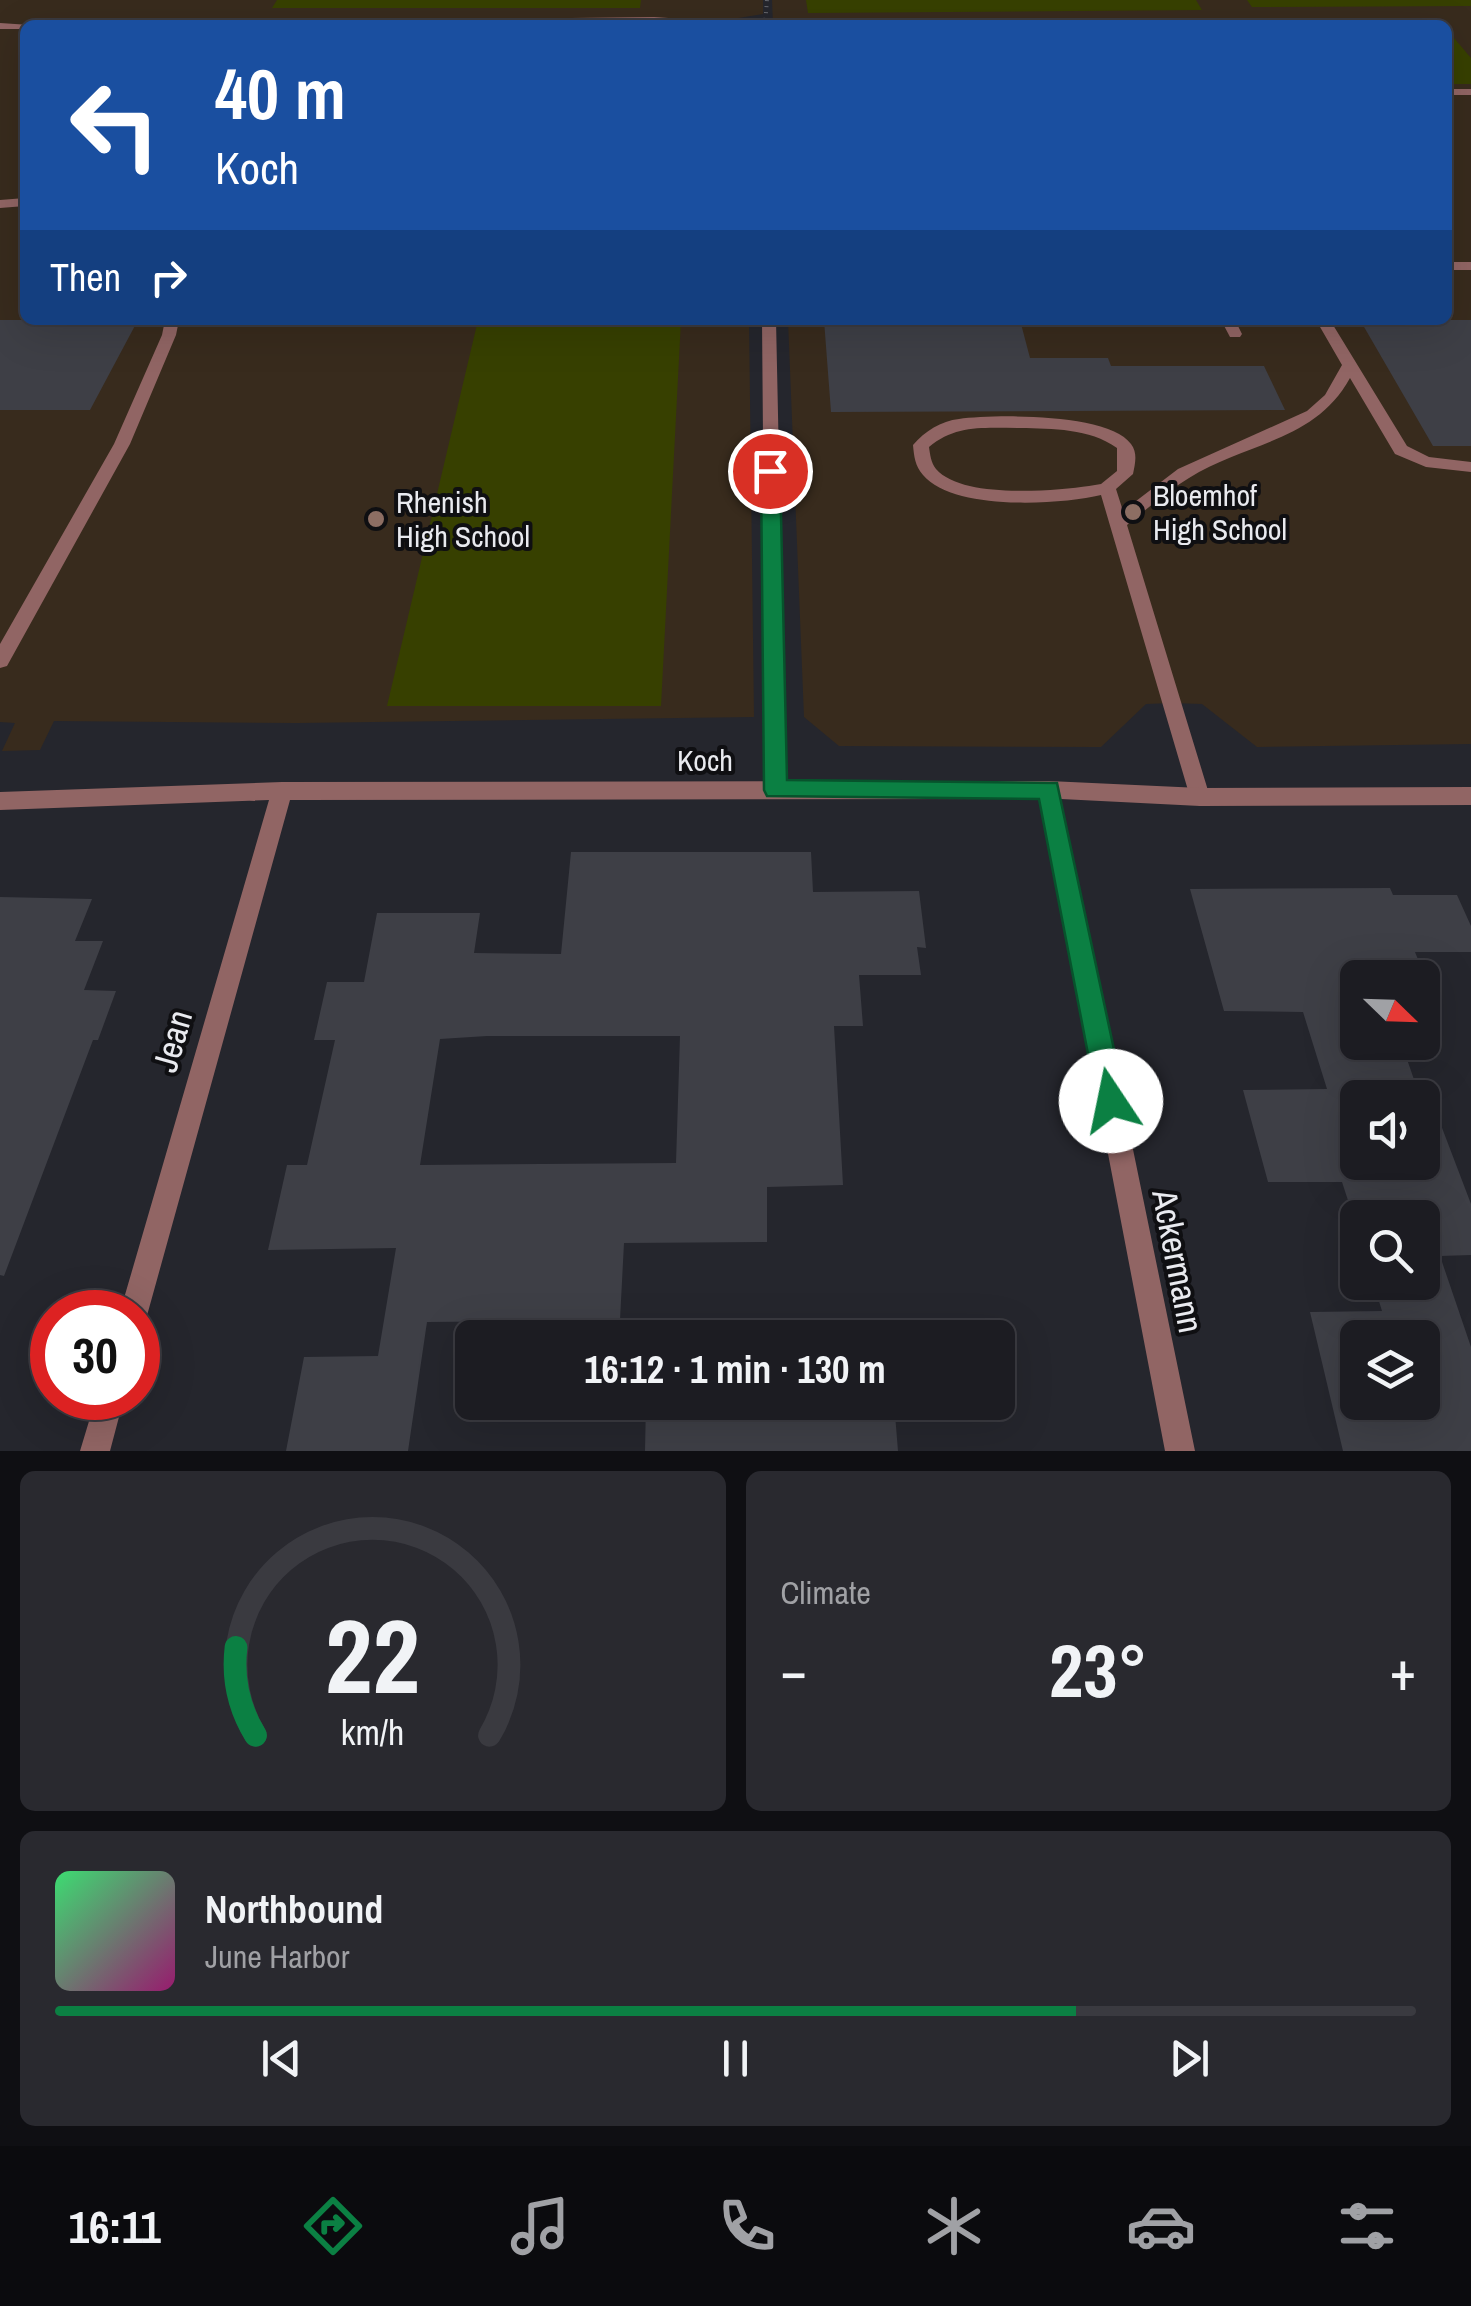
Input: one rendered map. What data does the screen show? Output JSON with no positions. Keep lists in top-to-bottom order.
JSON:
{
  "streets": {
    "street": ["Koch", "Jean", "Ackermann"]
  },
  "crossings": [
    ["Koch", "Jean"],
    ["Koch", "Ackermann"]
  ],
  "places": ["Bloemhof High School", "Rhenish High School"],
  "north": "bottom right",
  "page": {
    "turn": ["40 m", "Koch"],
    "then": "Then",
    "limit": "30",
    "trip": "16:12 · 1 min · 130 m",
    "tile": "Climate",
    "heat": ["−", "23°", "+"],
    "song": ["Northbound", "June Harbor"],
    "tabs": "16:11",
    "gauge": ["22", "km/h"]
  }
}
